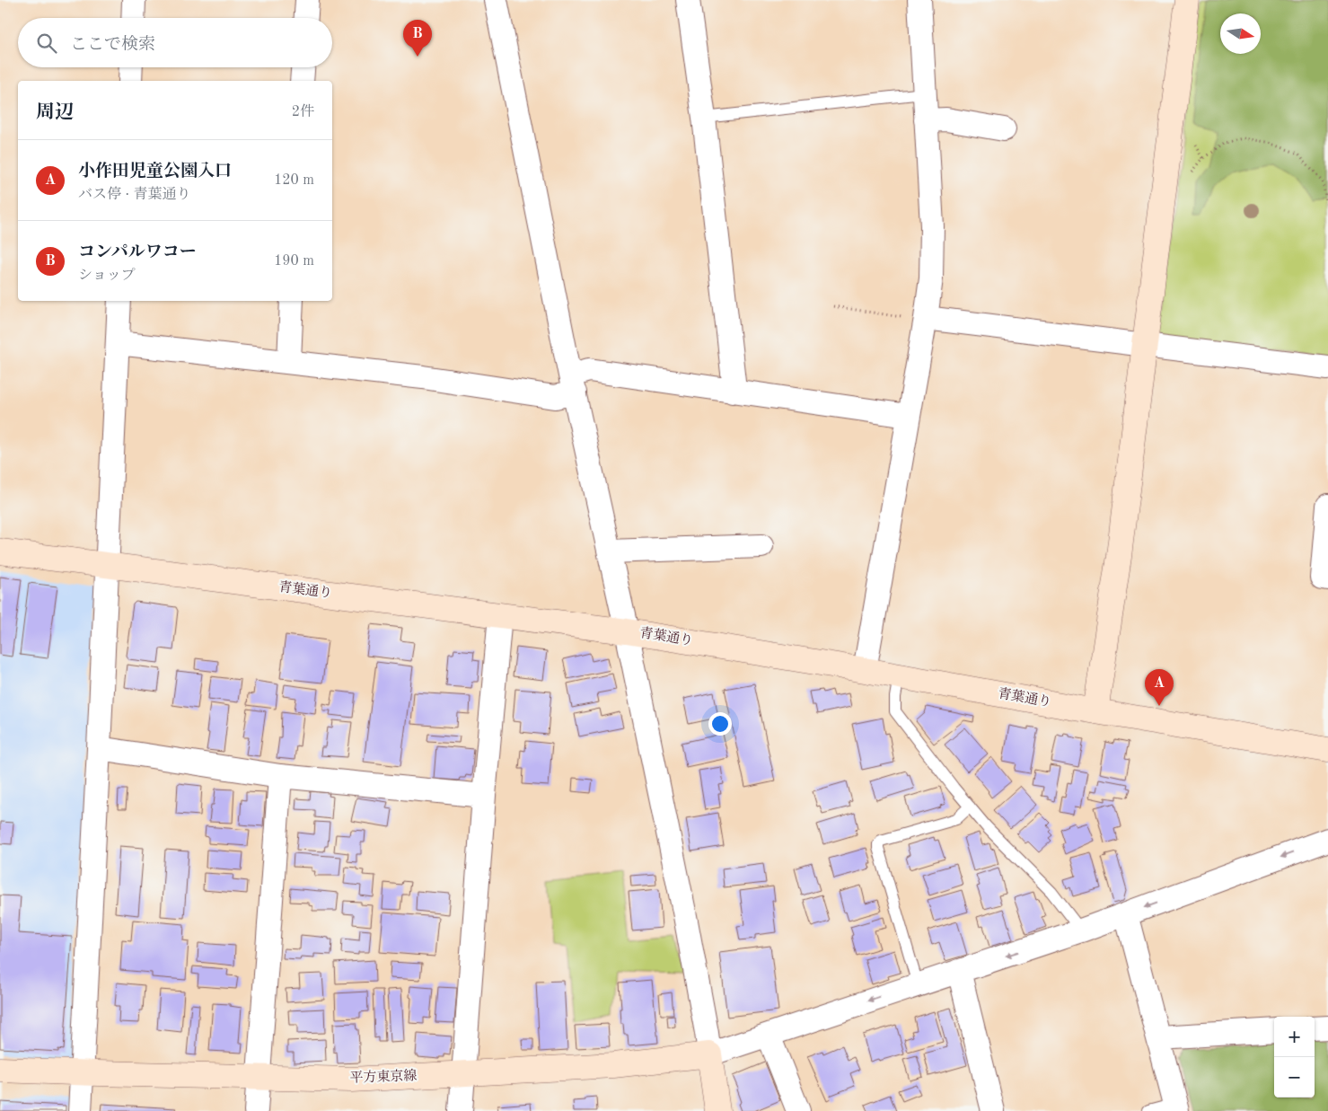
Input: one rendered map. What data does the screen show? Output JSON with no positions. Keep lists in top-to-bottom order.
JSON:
{
  "streets": {
    "street": ["青葉通り", "平方東京線"]
  },
  "north": "right",
  "page": {
    "search": "ここで検索",
    "pins": ["B", "A"],
    "heading": ["周辺", "2件"],
    "list": [
      {
        "mark": "A",
        "name": "小作田児童公園入口",
        "note": "バス停 · 青葉通り",
        "value": "120 m"
      },
      {
        "mark": "B",
        "name": "コンパルワコー",
        "note": "ショップ",
        "value": "190 m"
      }
    ],
    "map_buttons": ["+", "−"]
  }
}
